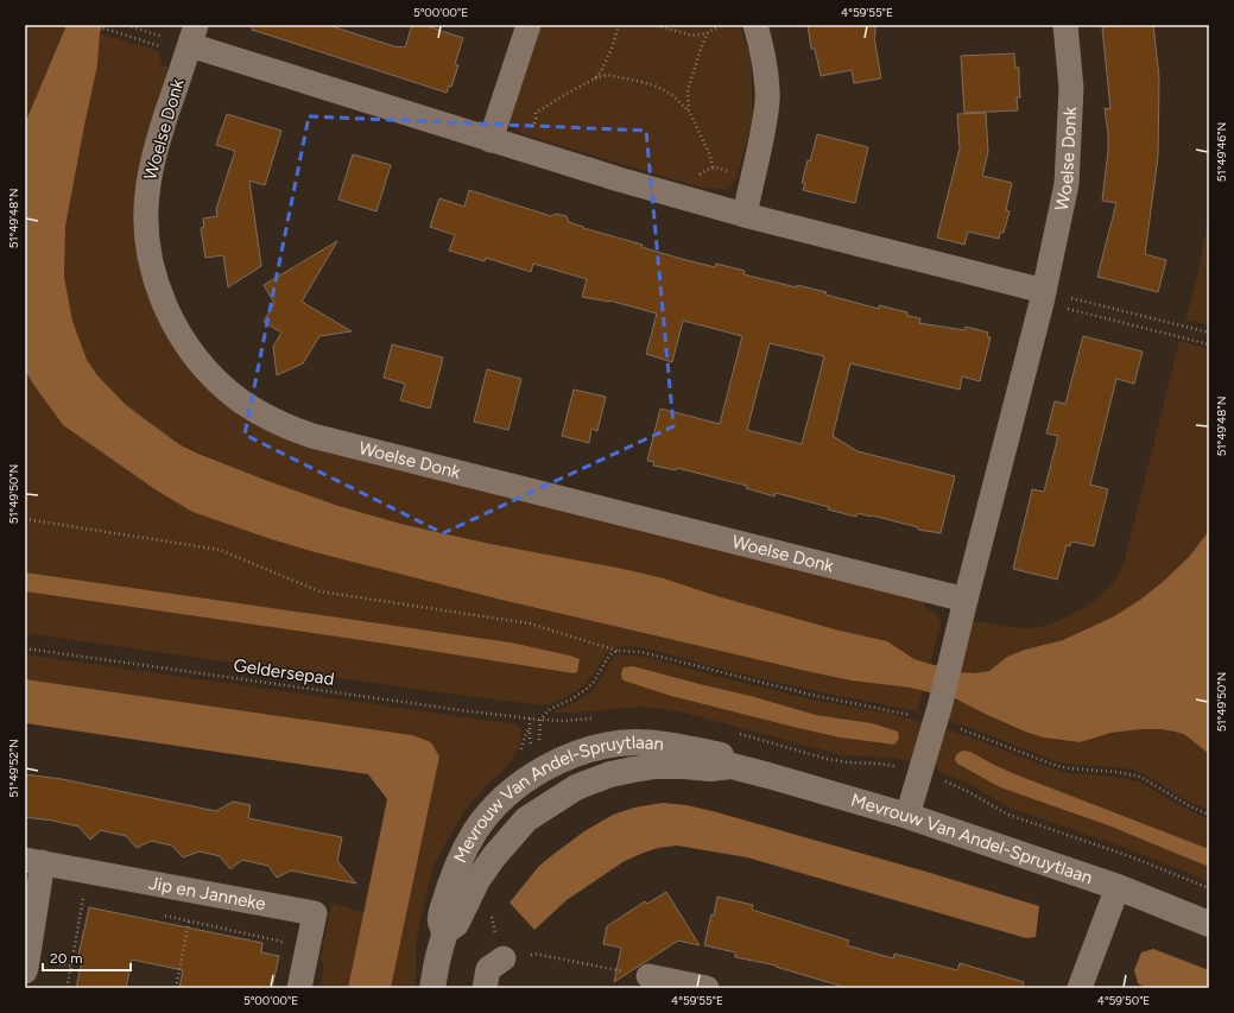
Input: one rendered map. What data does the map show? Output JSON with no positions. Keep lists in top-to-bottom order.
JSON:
{
  "streets": {
    "street": ["Woelse Donk", "Mevrouw Van Andel-Spruytlaan", "Jip en Janneke"],
    "path": ["Geldersepad"]
  },
  "crossings": [
    ["Woelse Donk", "Mevrouw Van Andel-Spruytlaan"]
  ],
  "scale_bar": "20 m",
  "coordinates": [
    "5°00'00\"E",
    "4°59'55\"E",
    "51°49'46\"N",
    "51°49'48\"N",
    "51°49'50\"N",
    "51°49'52\"N",
    "4°59'50\"E"
  ]
}
